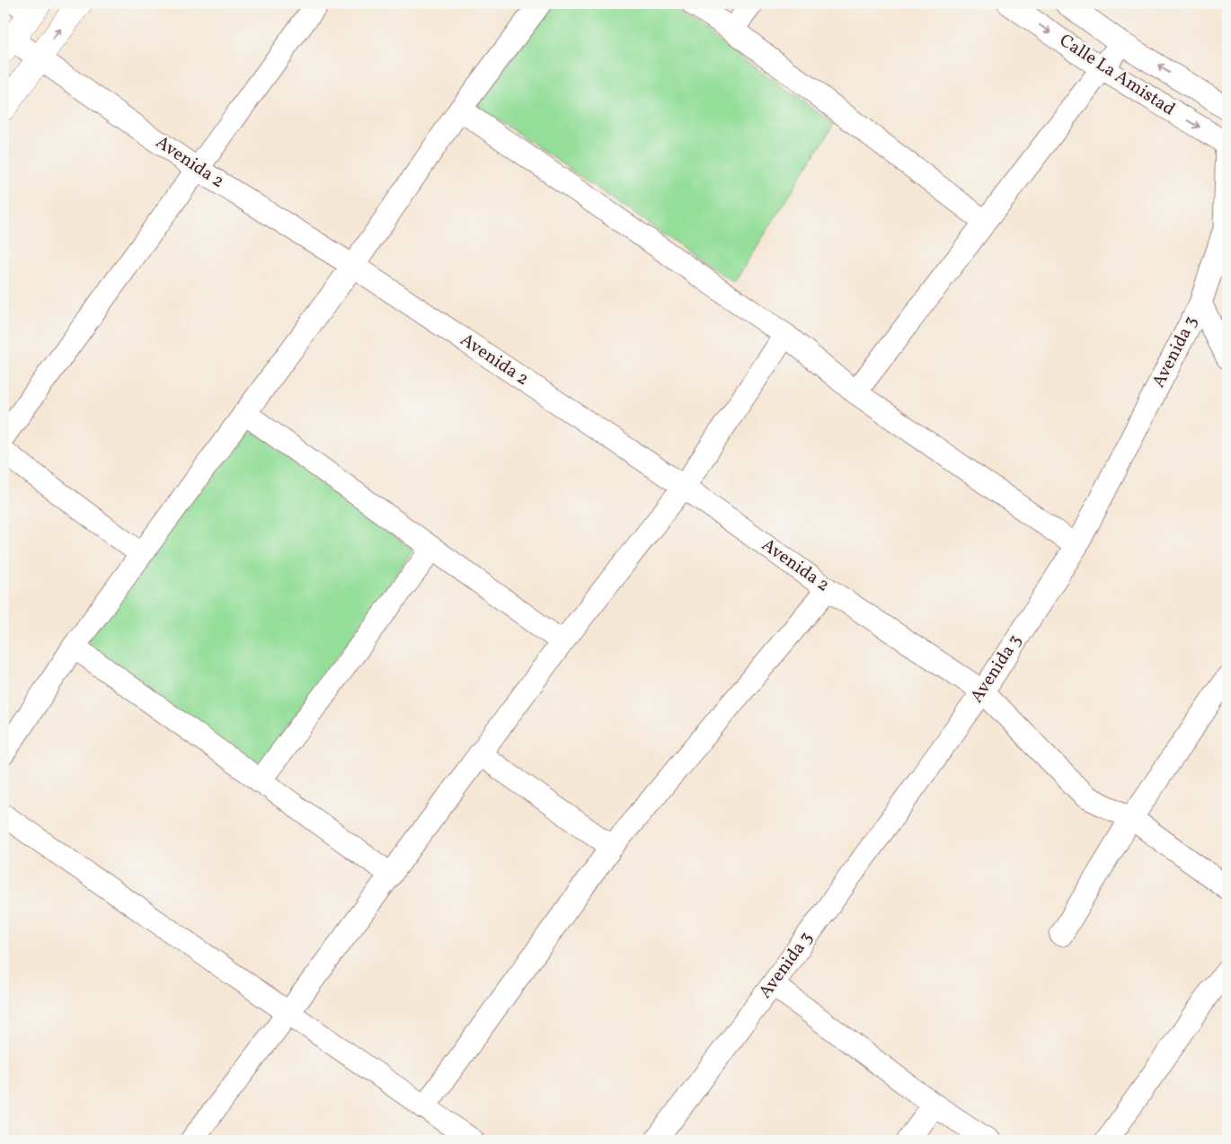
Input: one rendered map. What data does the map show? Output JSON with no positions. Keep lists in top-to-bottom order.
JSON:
{
  "streets": {
    "street": ["Calle La Amistad", "Avenida 2", "Avenida 3"]
  },
  "crossings": [
    ["Calle La Amistad", "Avenida 3"],
    ["Avenida 2", "Avenida 3"]
  ]
}
